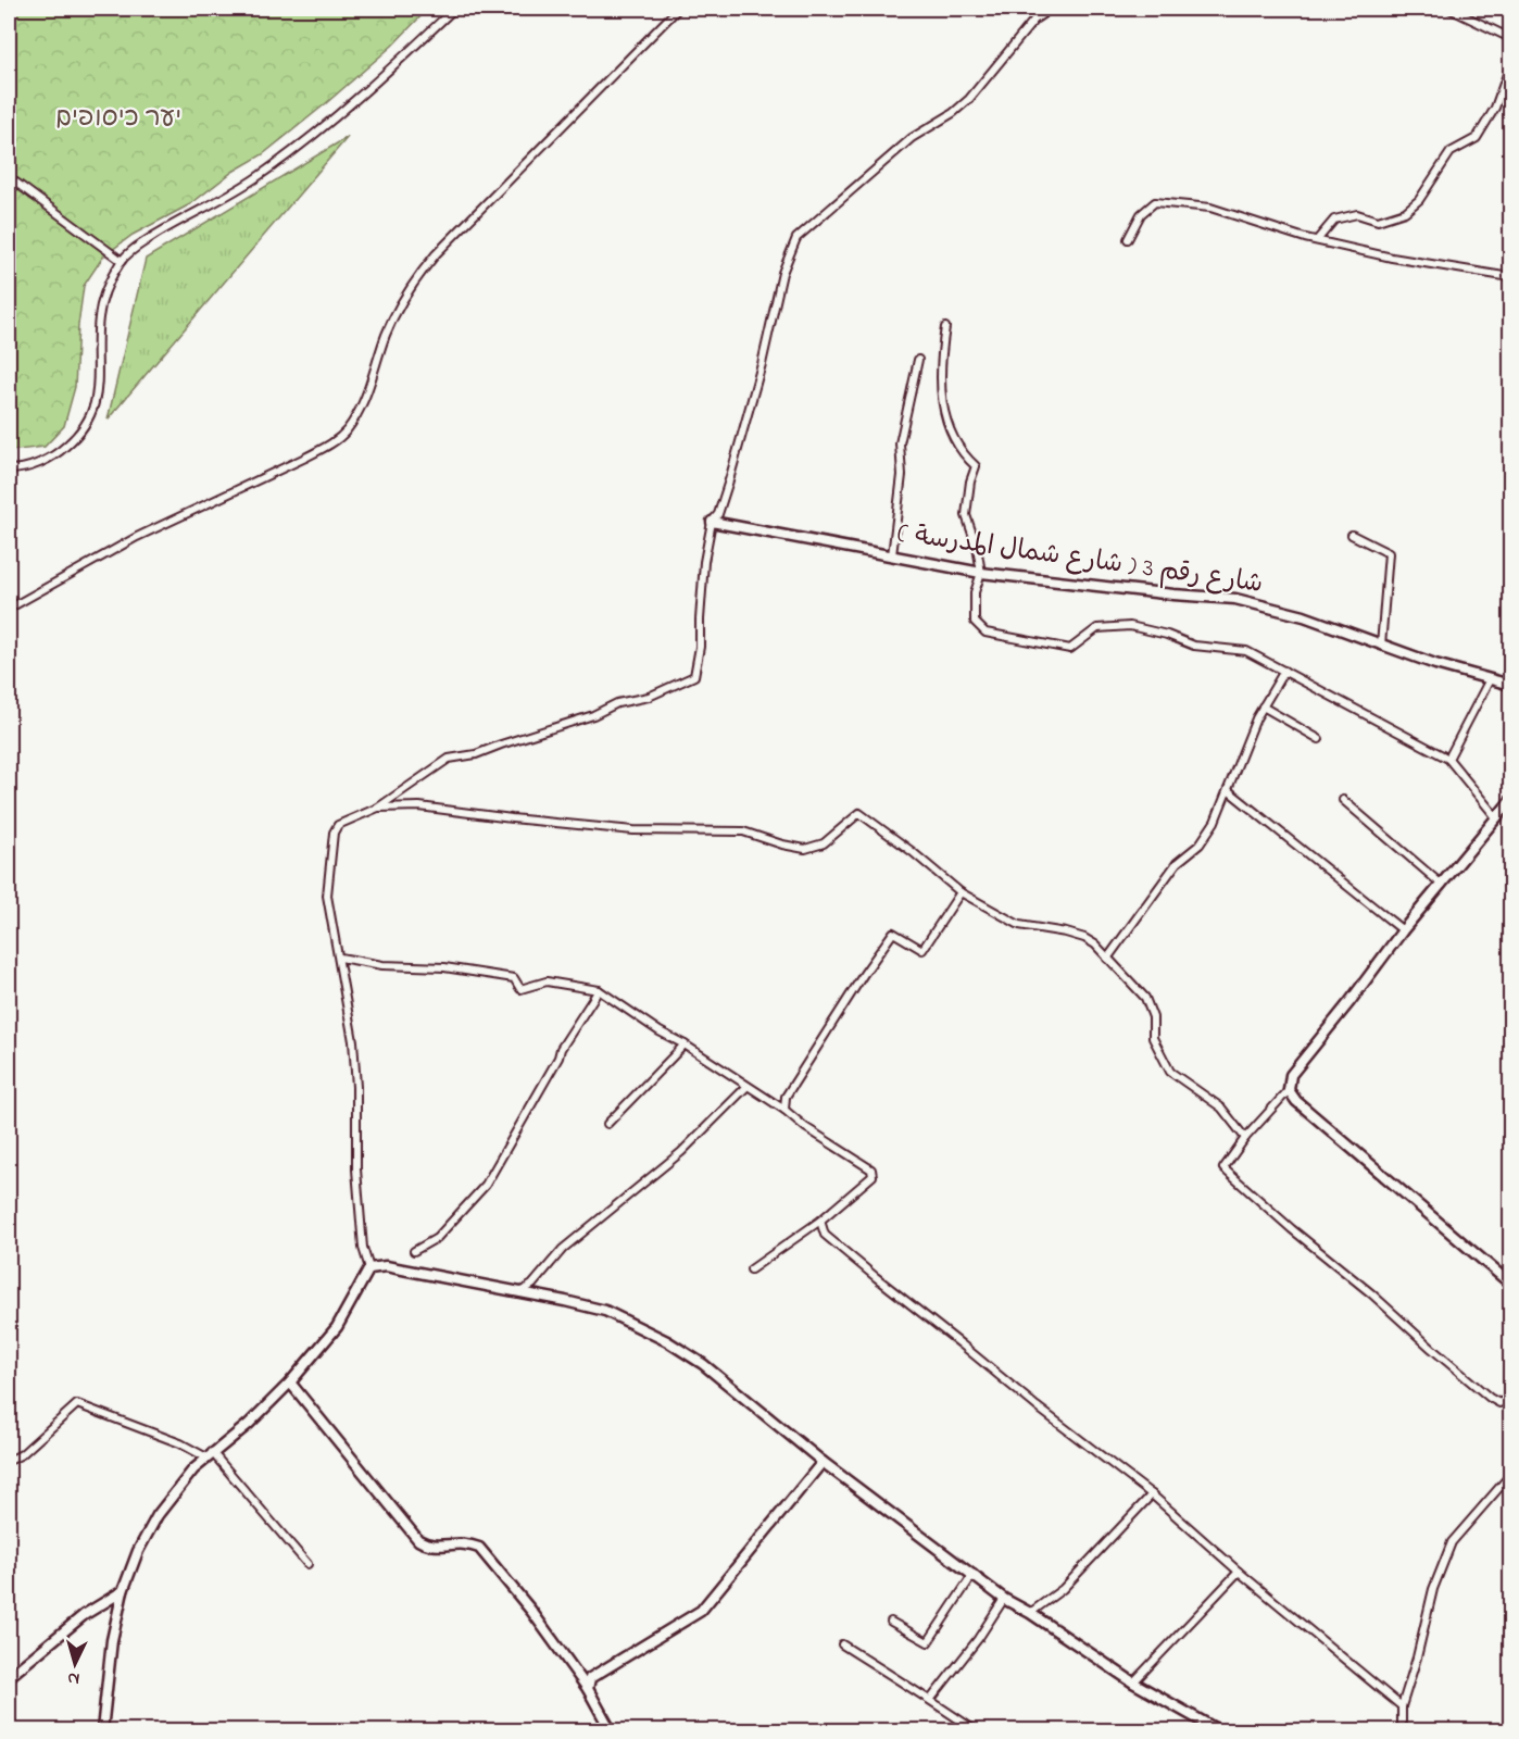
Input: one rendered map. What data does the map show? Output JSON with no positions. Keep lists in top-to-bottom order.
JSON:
{
  "streets": {
    "street": ["شارع رقم 3 ( شارع شمال المدرسة )"]
  },
  "parks": ["יער כיסופים"],
  "north": "bottom"
}
